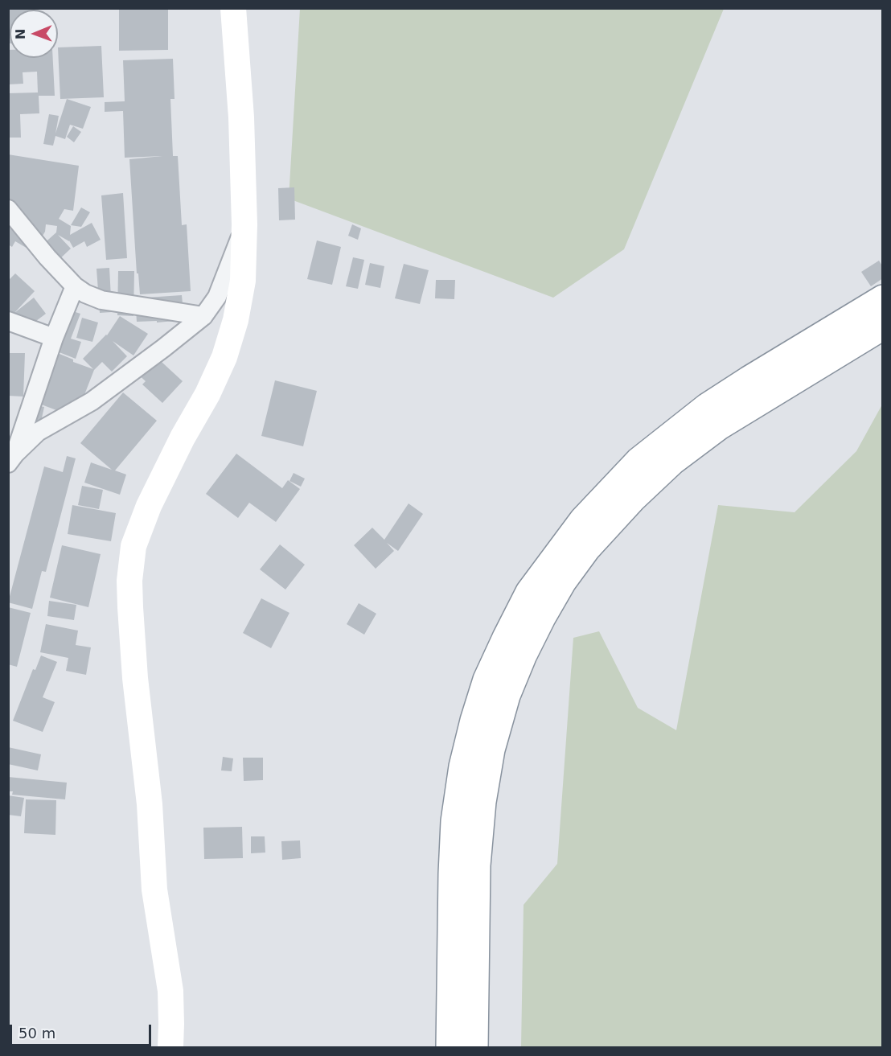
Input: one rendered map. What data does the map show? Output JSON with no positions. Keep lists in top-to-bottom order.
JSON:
{
  "scale_bar": "50 m",
  "north": "left"
}
